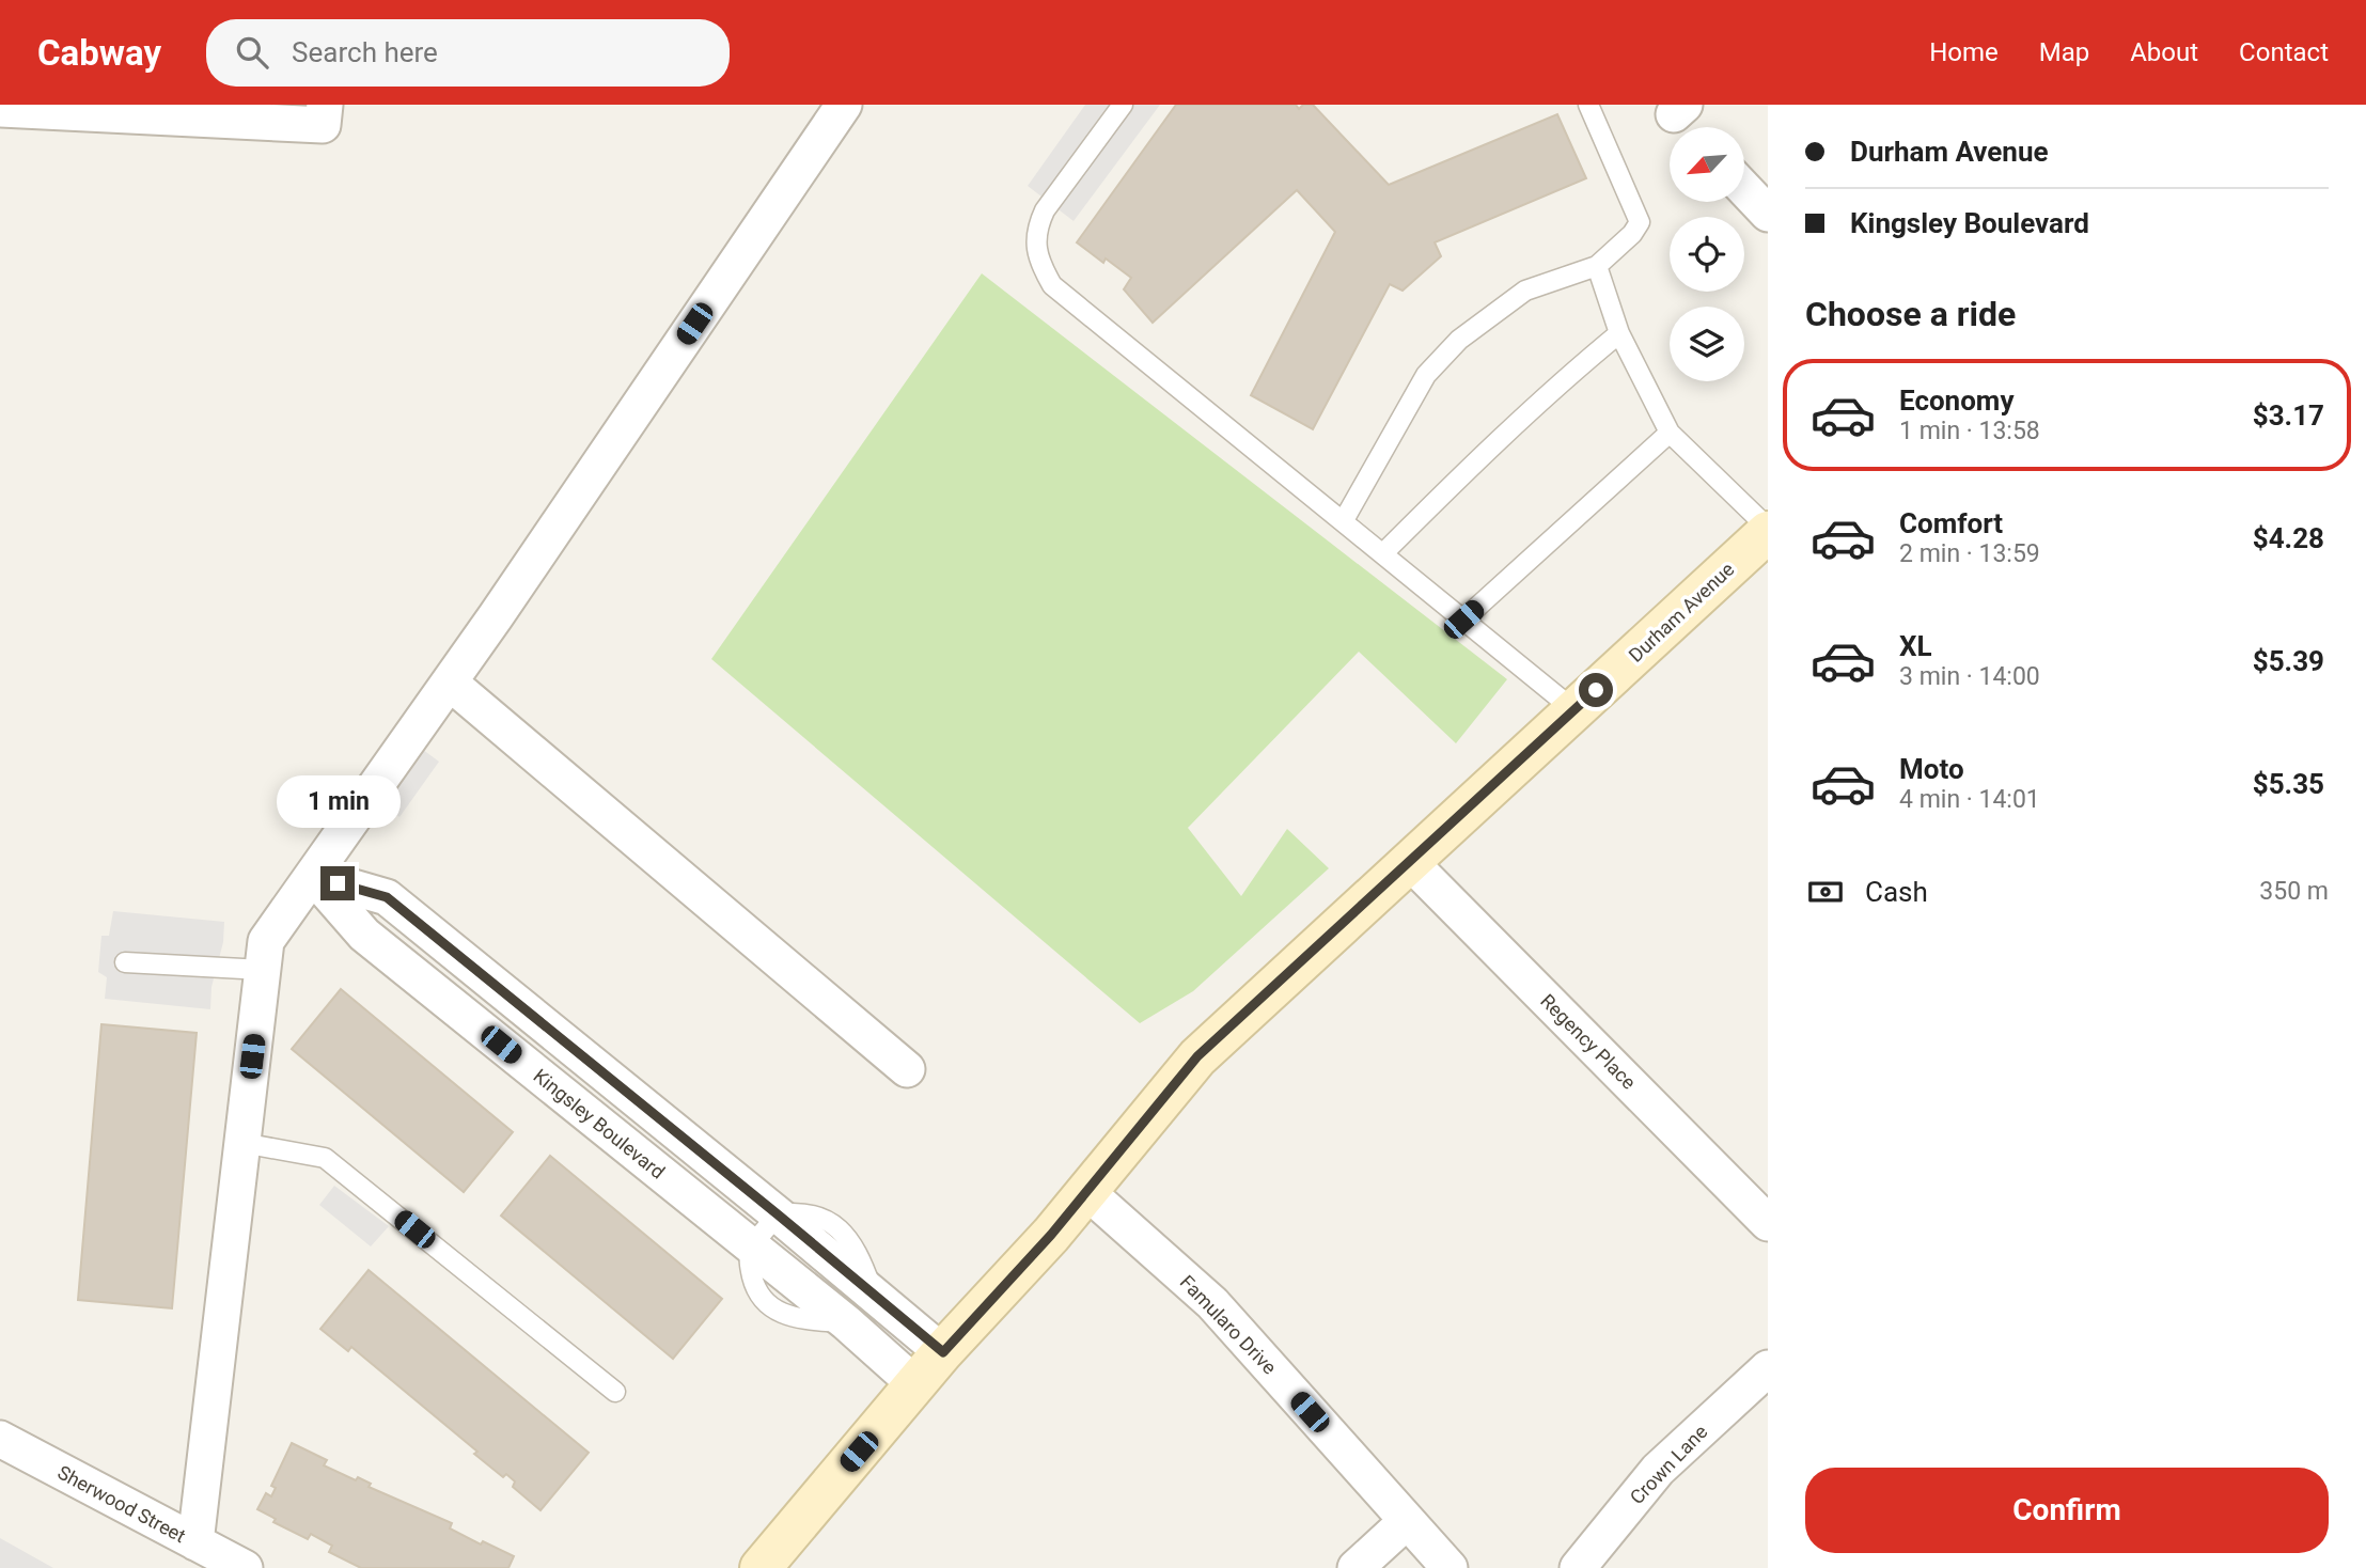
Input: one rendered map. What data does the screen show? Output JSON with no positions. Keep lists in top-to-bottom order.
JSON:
{
  "streets": {
    "main road": ["Durham Avenue"],
    "street": [
      "Regency Place",
      "Kingsley Boulevard",
      "Famularo Drive",
      "Crown Lane",
      "Sherwood Street"
    ]
  },
  "crossings": [
    ["Durham Avenue", "Regency Place"],
    ["Durham Avenue", "Kingsley Boulevard"],
    ["Durham Avenue", "Famularo Drive"]
  ],
  "north": "bottom left",
  "page": {
    "header": "Cabway",
    "search": "Search here",
    "nav": [
      "Home",
      "Map",
      "About",
      "Contact"
    ],
    "banner": ["Durham Avenue", "Kingsley Boulevard"],
    "heading": "Choose a ride",
    "list": [
      {
        "name": "Economy",
        "note": "1 min · 13:58",
        "value": "$3.17"
      },
      {
        "name": "Comfort",
        "note": "2 min · 13:59",
        "value": "$4.28"
      },
      {
        "name": "XL",
        "note": "3 min · 14:00",
        "value": "$5.39"
      },
      {
        "name": "Moto",
        "note": "4 min · 14:01",
        "value": "$5.35"
      }
    ],
    "bubble": "1 min",
    "pay": ["Cash", "350 m"],
    "buttons": "Confirm"
  }
}
